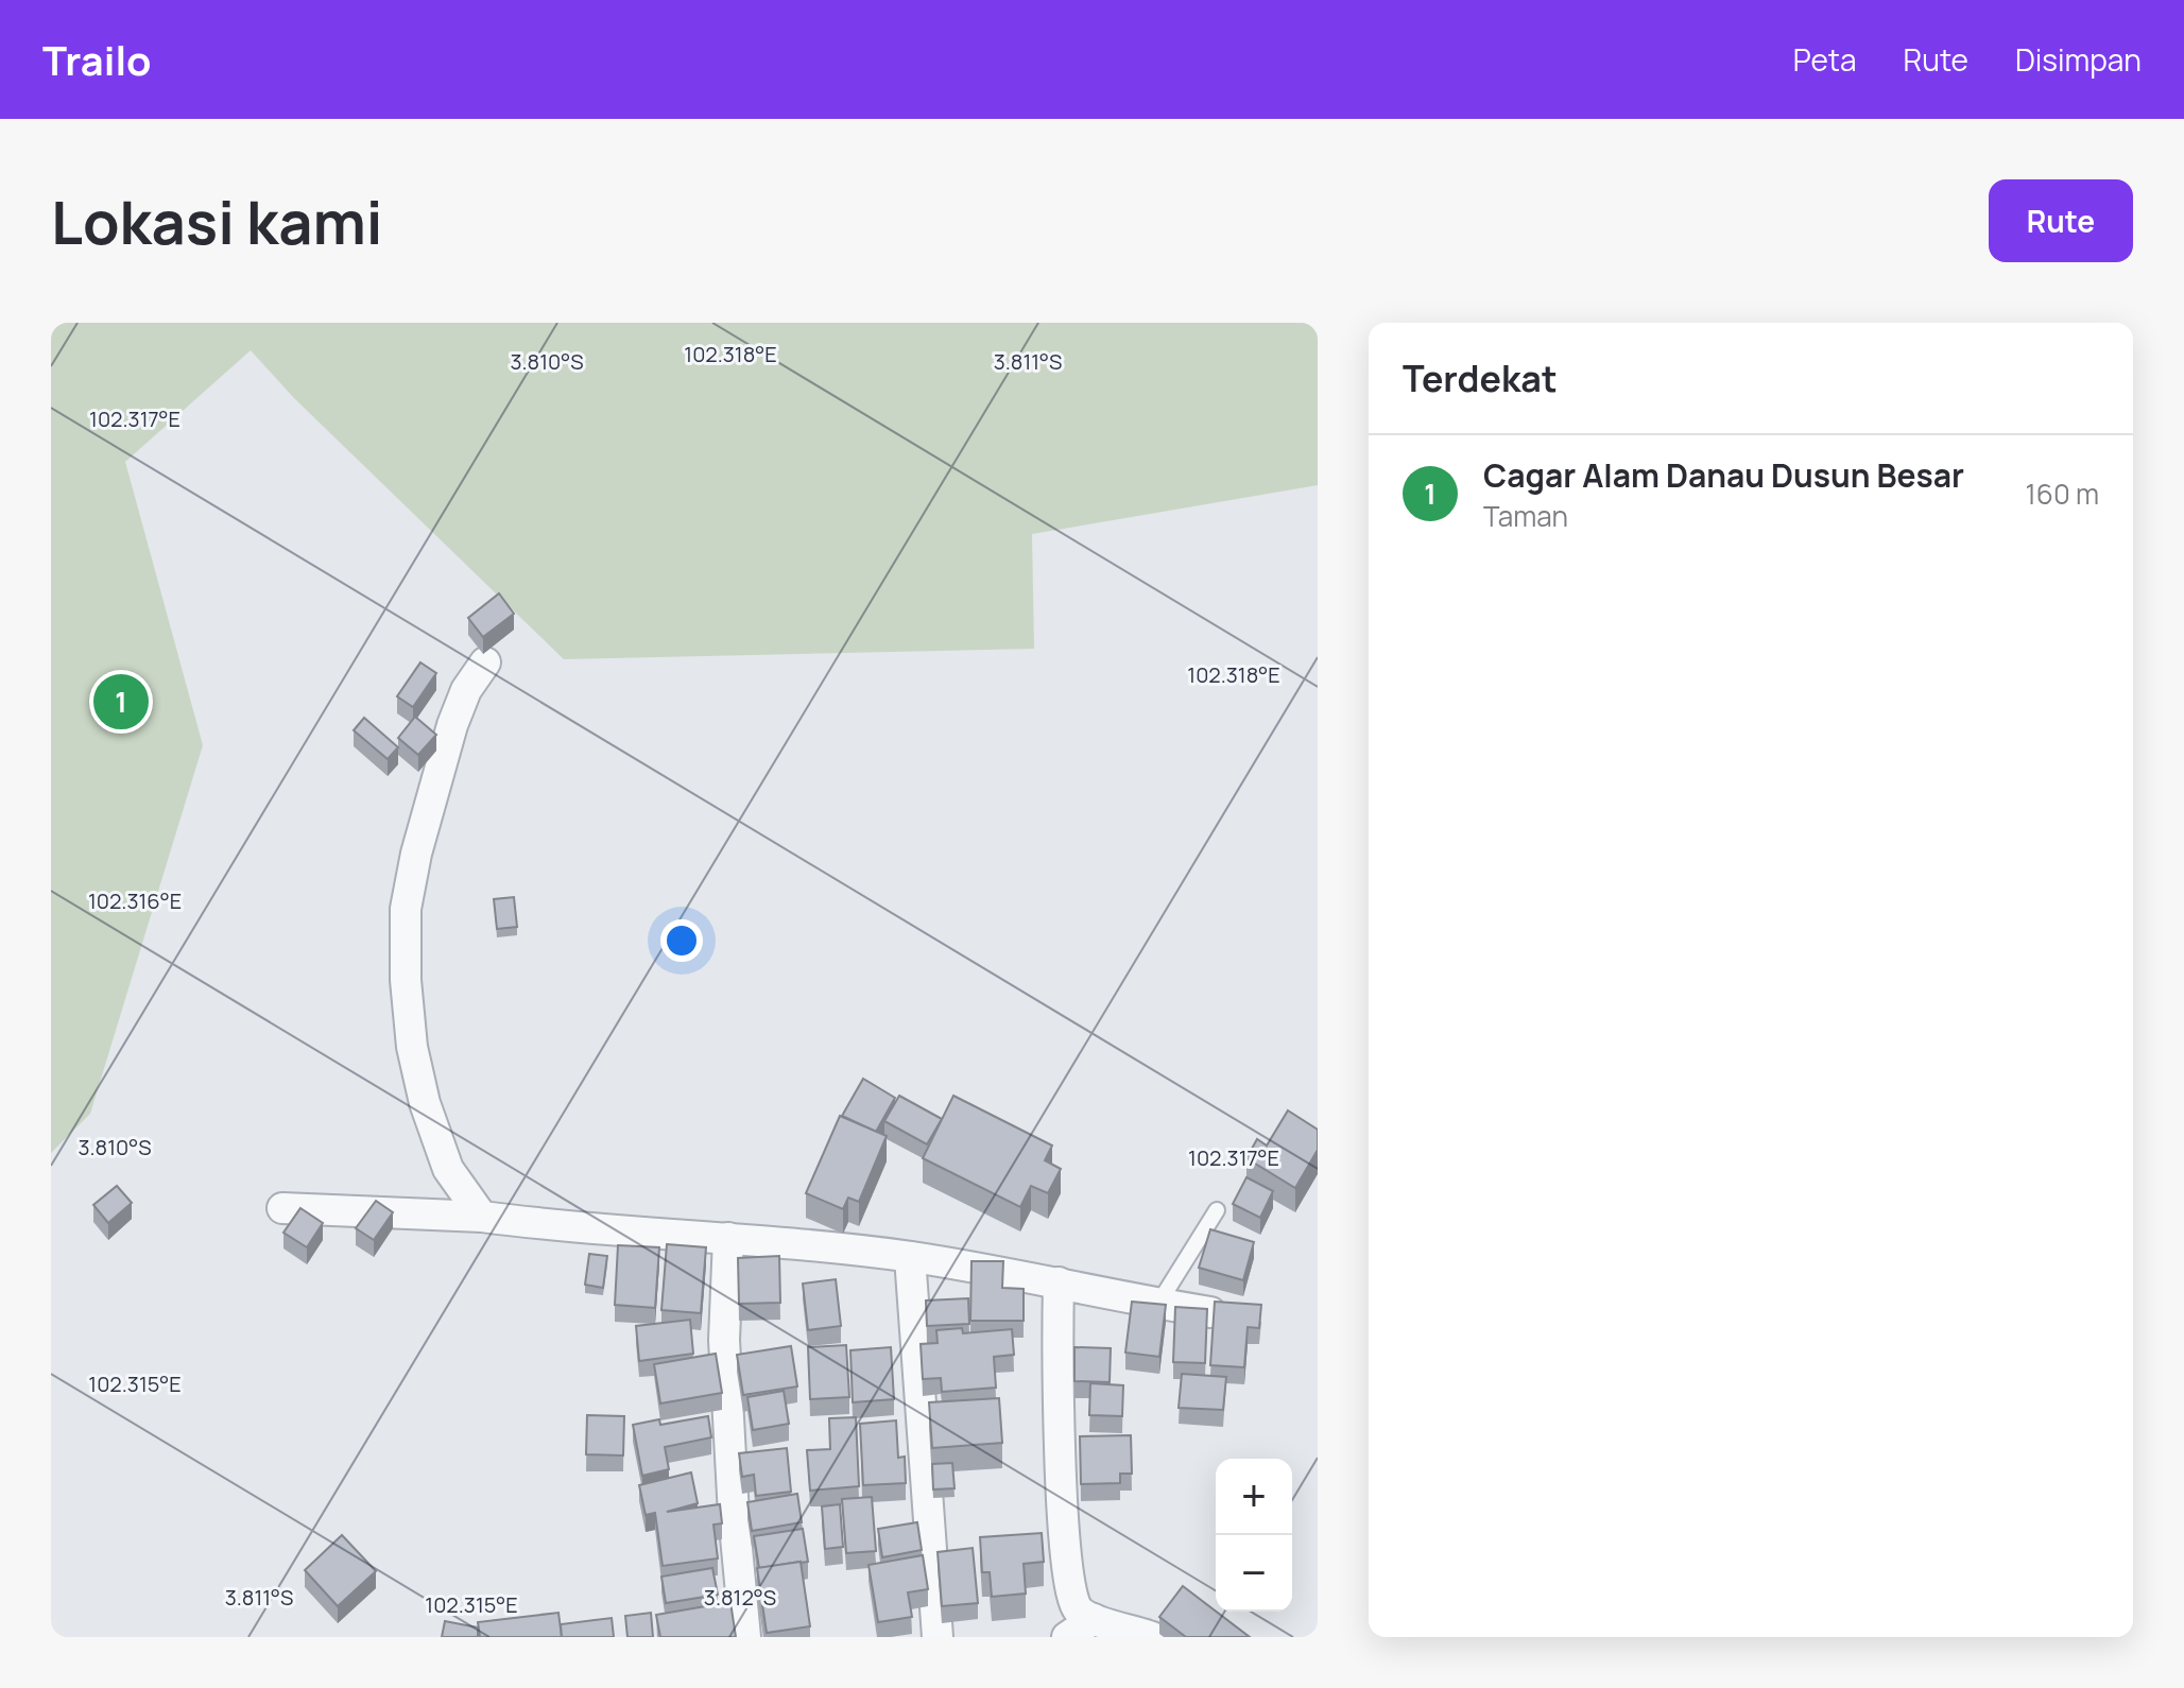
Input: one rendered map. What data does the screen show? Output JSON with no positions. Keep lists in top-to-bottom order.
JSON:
{
  "page": {
    "header": "Trailo",
    "nav": ["Peta", "Rute", "Disimpan"],
    "buttons": "Rute",
    "title": "Lokasi kami",
    "heading": "Terdekat",
    "list": [
      {
        "mark": "1",
        "name": "Cagar Alam Danau Dusun Besar",
        "note": "Taman",
        "value": "160 m"
      }
    ],
    "pins": "1",
    "map_buttons": ["+", "−"]
  },
  "coordinates": [
    "102.318°E",
    "3.810°S",
    "3.811°S",
    "102.317°E",
    "102.316°E",
    "102.315°E",
    "3.812°S"
  ]
}
